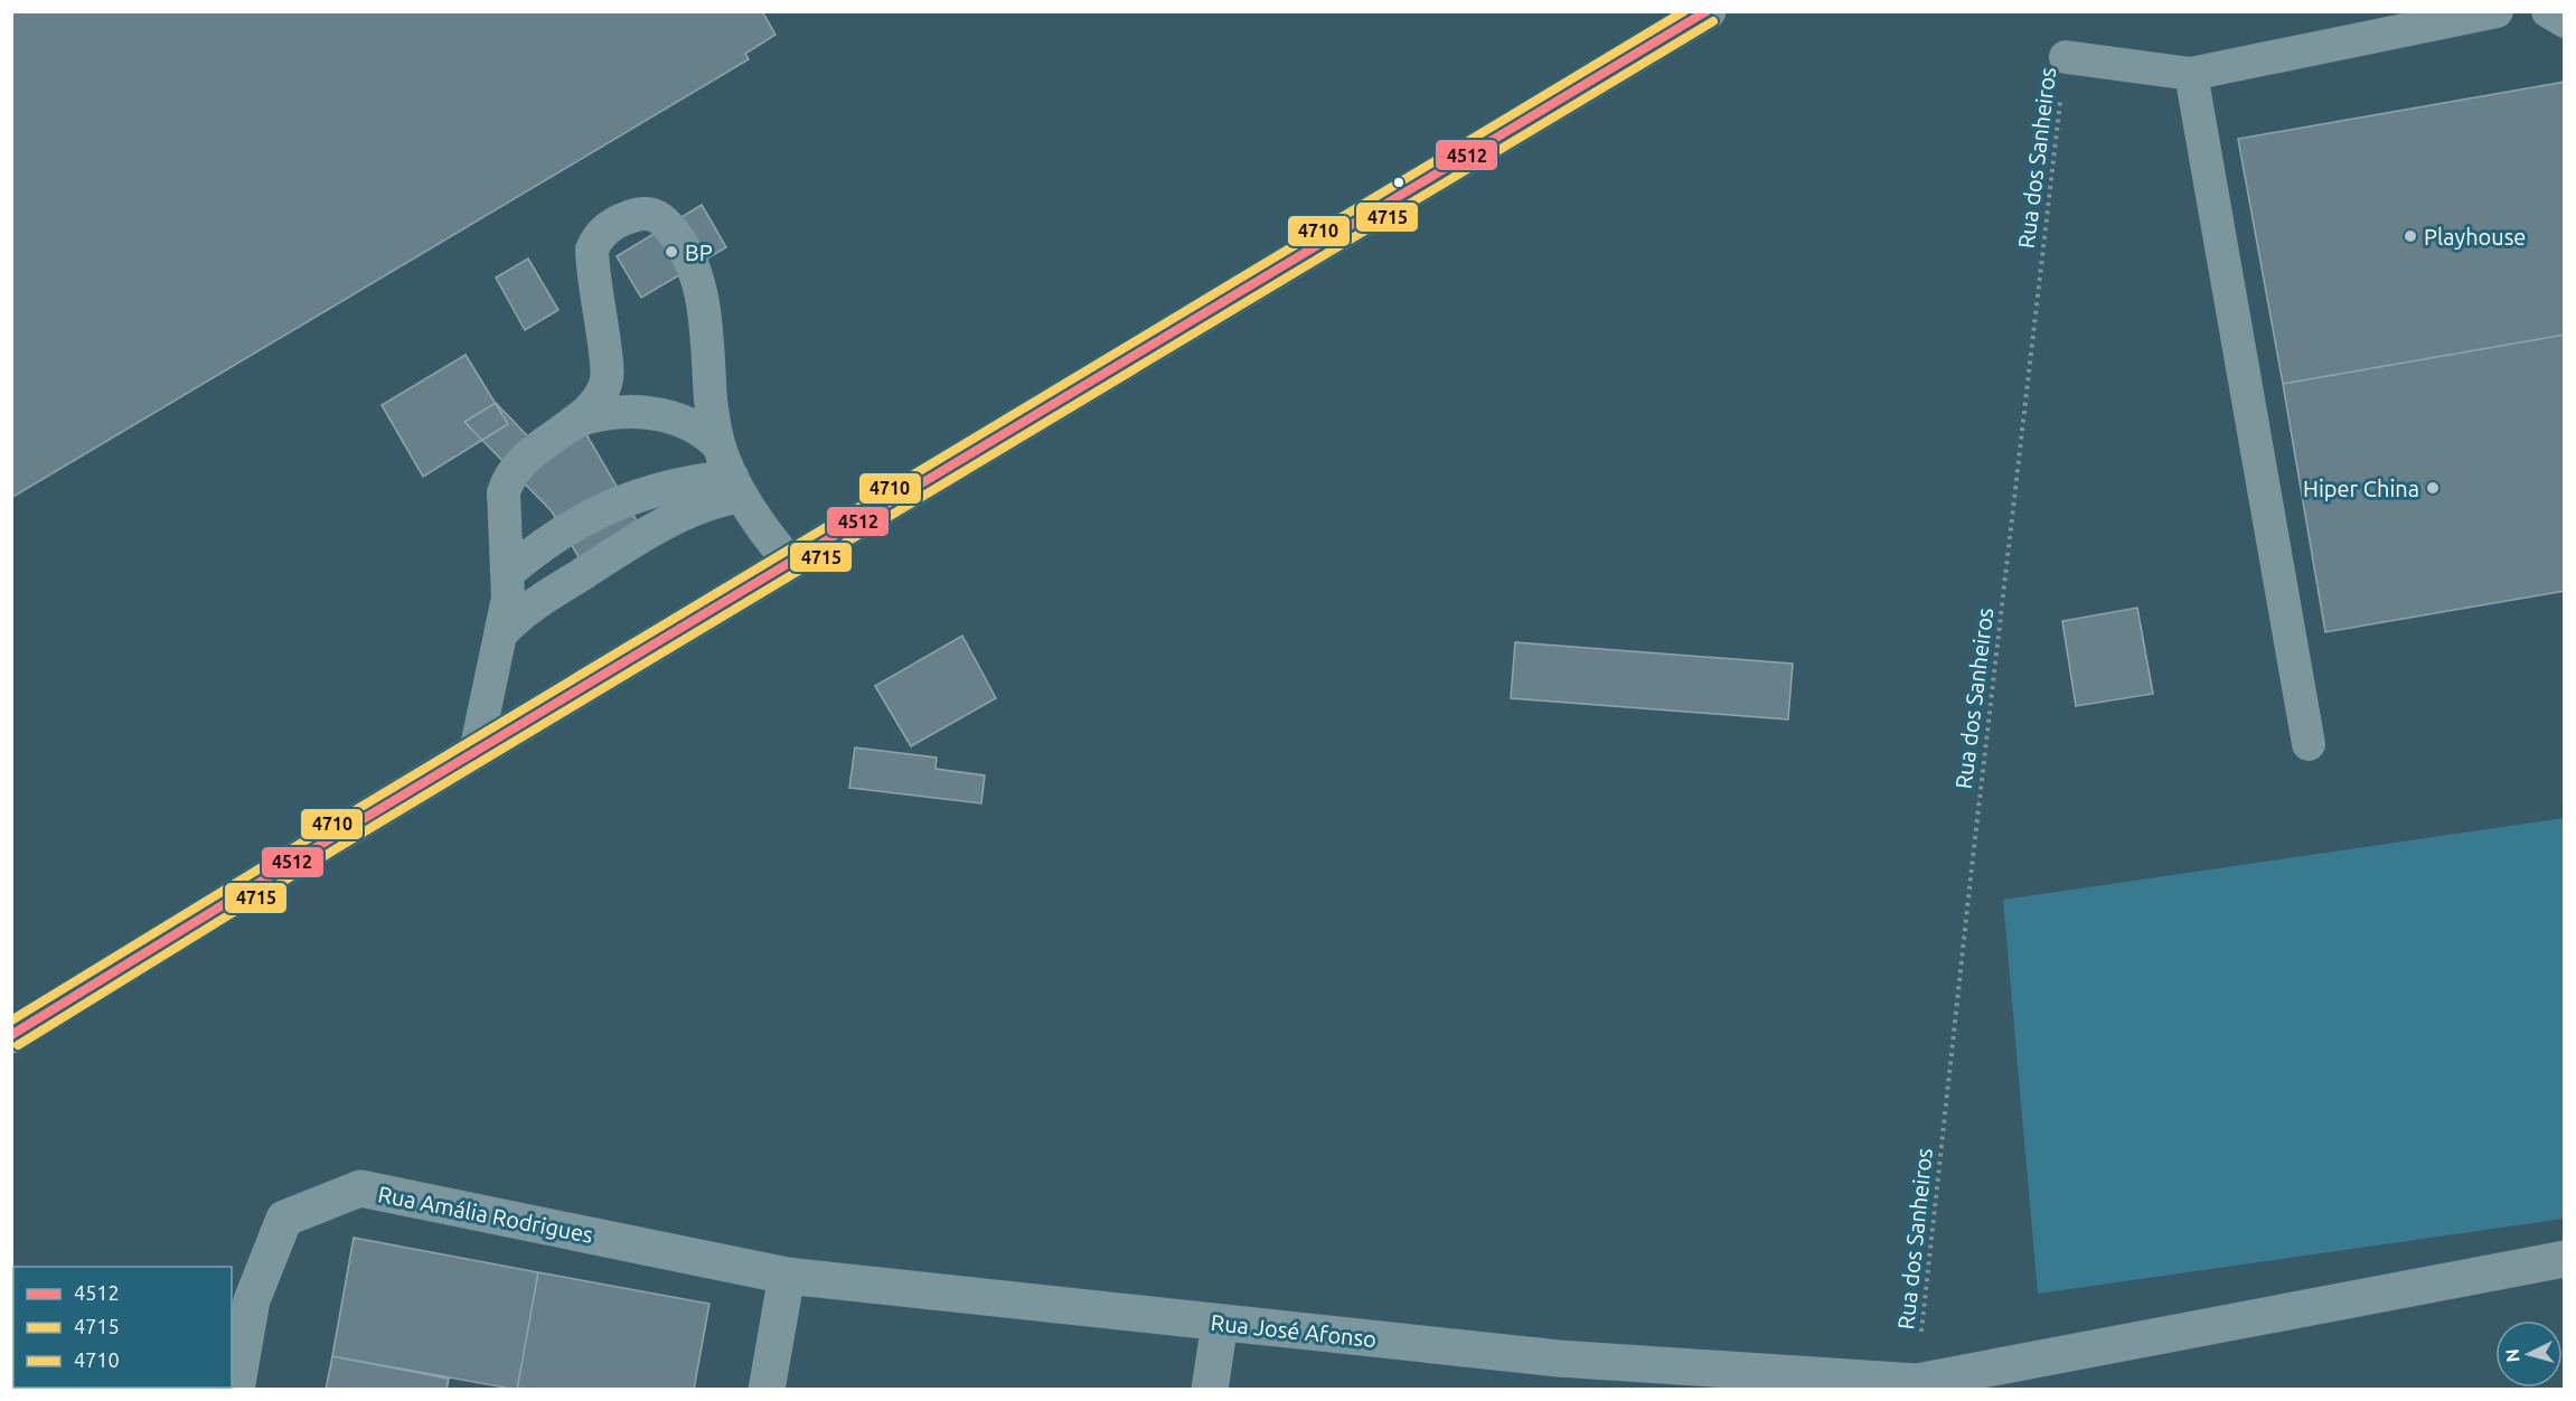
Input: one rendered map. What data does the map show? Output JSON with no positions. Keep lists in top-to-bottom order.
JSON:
{
  "streets": {
    "street": ["Rua Amália Rodrigues", "Rua José Afonso"],
    "path": ["Rua dos Sanheiros"]
  },
  "crossings": [
    ["Rua dos Sanheiros", "Rua José Afonso"],
    ["Rua Amália Rodrigues", "Rua José Afonso"]
  ],
  "places": ["Playhouse", "BP", "Hiper China"],
  "lines": ["transit line 4512", "transit line 4710", "transit line 4715"],
  "legend": ["4512", "4715", "4710"],
  "north": "left"
}
